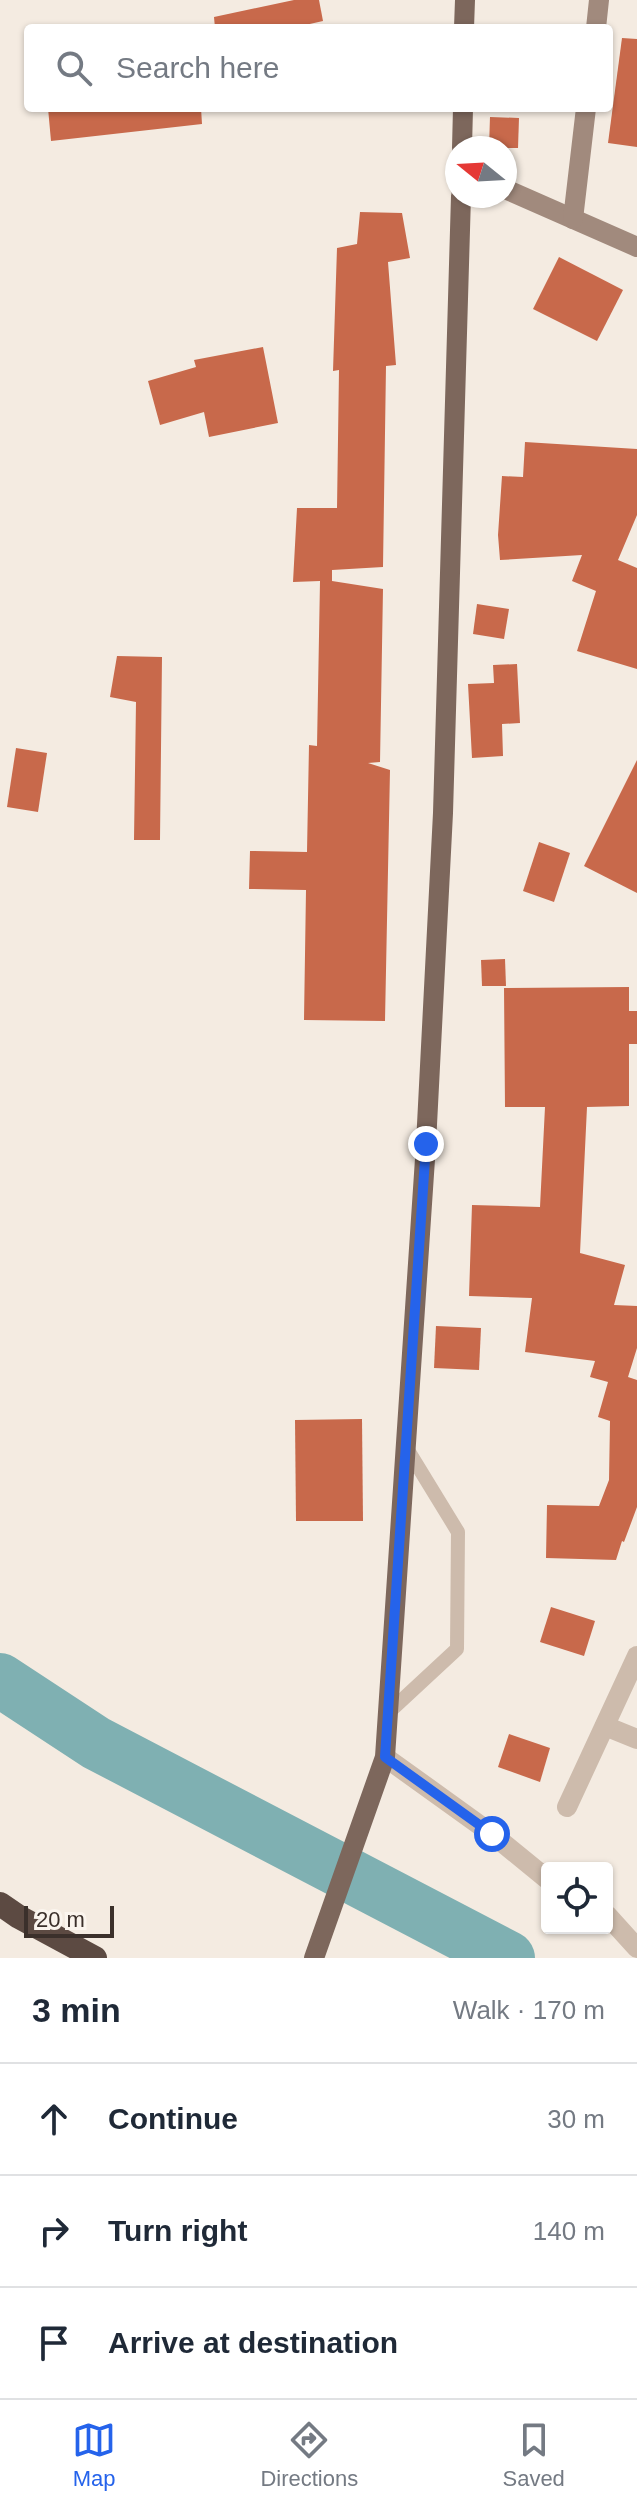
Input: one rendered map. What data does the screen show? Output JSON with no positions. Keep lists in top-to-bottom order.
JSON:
{
  "scale_bar": "20 m",
  "north": "left",
  "page": {
    "search": "Search here",
    "scale": "20 m",
    "heading": ["3 min", "Walk · 170 m"],
    "list": [
      ["Continue", "30 m"],
      ["Turn right", "140 m"],
      "Arrive at destination"
    ],
    "nav": ["Map", "Directions", "Saved"]
  }
}
